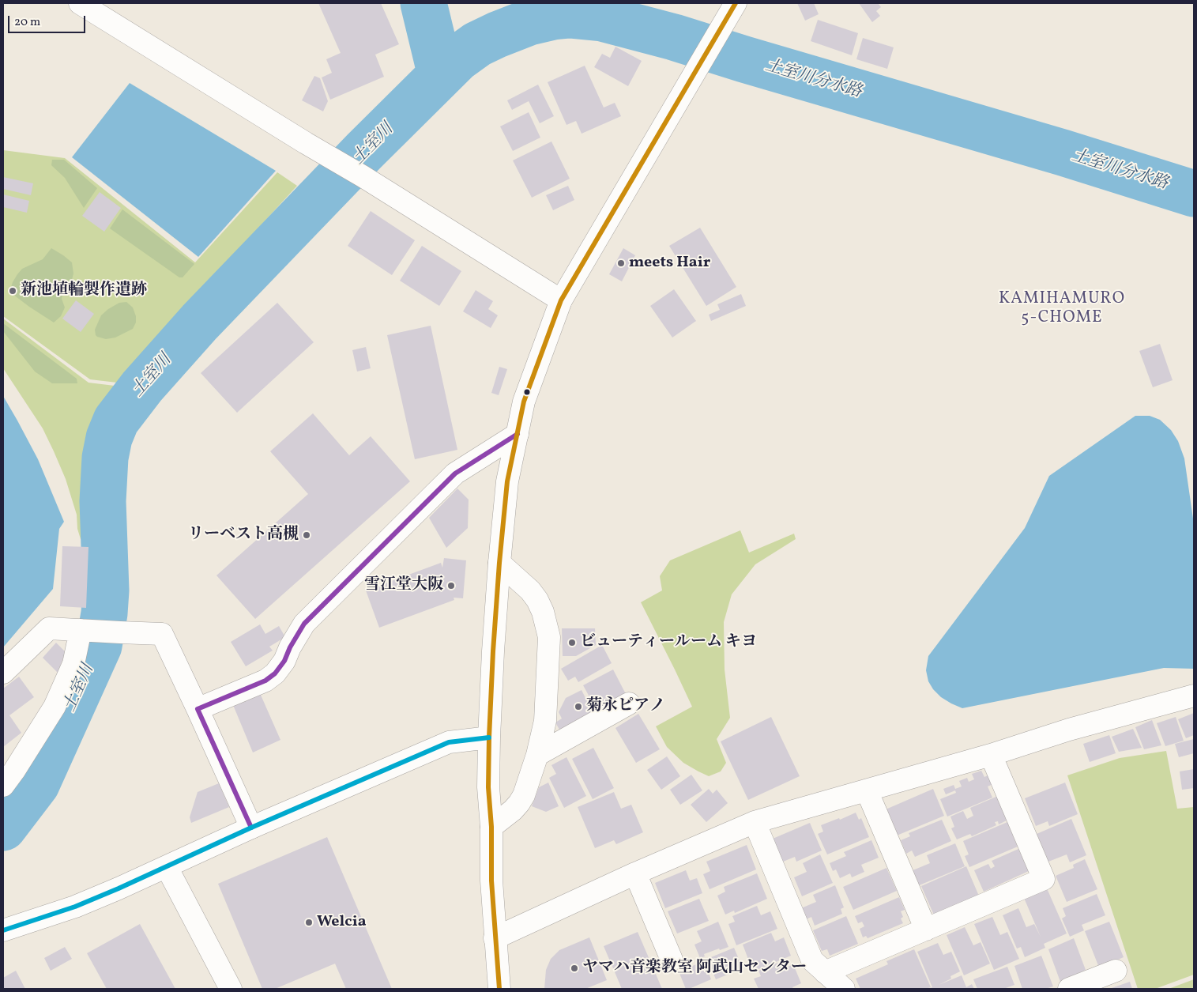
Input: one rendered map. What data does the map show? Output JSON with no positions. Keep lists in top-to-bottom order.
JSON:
{
  "districts": ["KAMIHAMURO 5-CHOME"],
  "water": ["土室川分水路", "土室川"],
  "places": [
    "meets Hair",
    "新池埴輪製作遺跡",
    "リーベスト高槻",
    "雪江堂大阪",
    "ビューティールーム キヨ",
    "菊永ピアノ",
    "Welcia",
    "ヤマハ音楽教室 阿武山センター"
  ],
  "scale_bar": "20 m"
}
